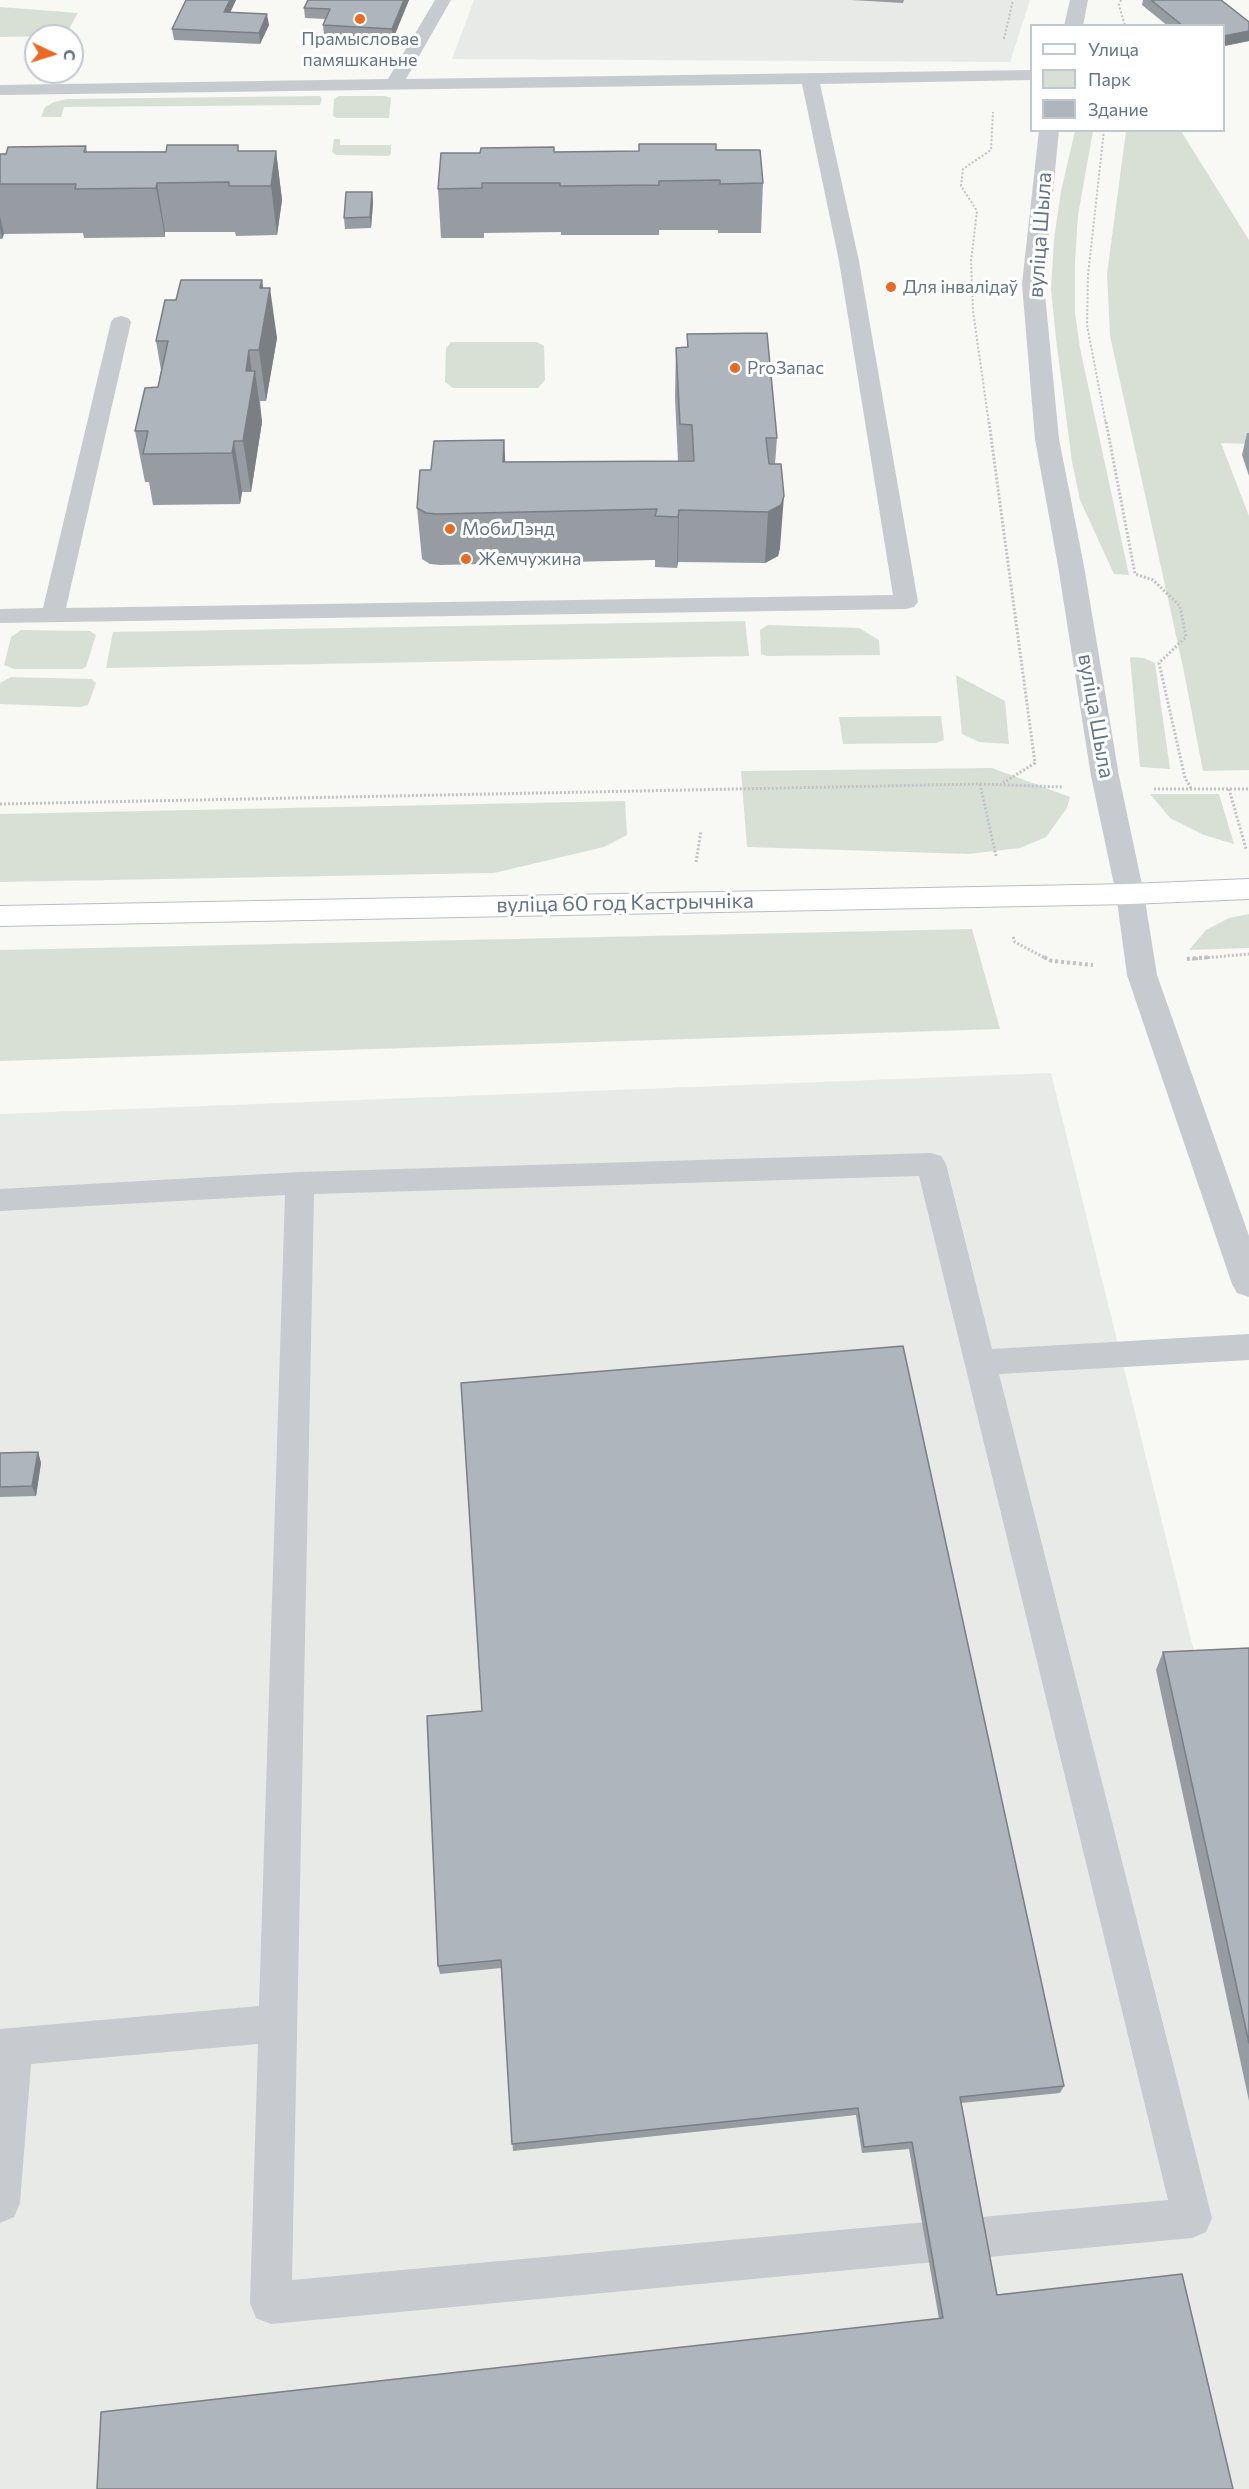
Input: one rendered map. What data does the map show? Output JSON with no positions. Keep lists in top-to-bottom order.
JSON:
{
  "streets": {
    "street": ["вуліца Шыла", "вуліца 60 год Кастрычніка"]
  },
  "crossings": [
    ["вуліца Шыла", "вуліца 60 год Кастрычніка"]
  ],
  "places": [
    "Прамысловае памяшканьне",
    "Для інвалідаў",
    "ProЗапас",
    "МобиЛэнд",
    "Жемчужина"
  ],
  "legend": ["Улица", "Парк", "Здание"],
  "north": "right"
}
